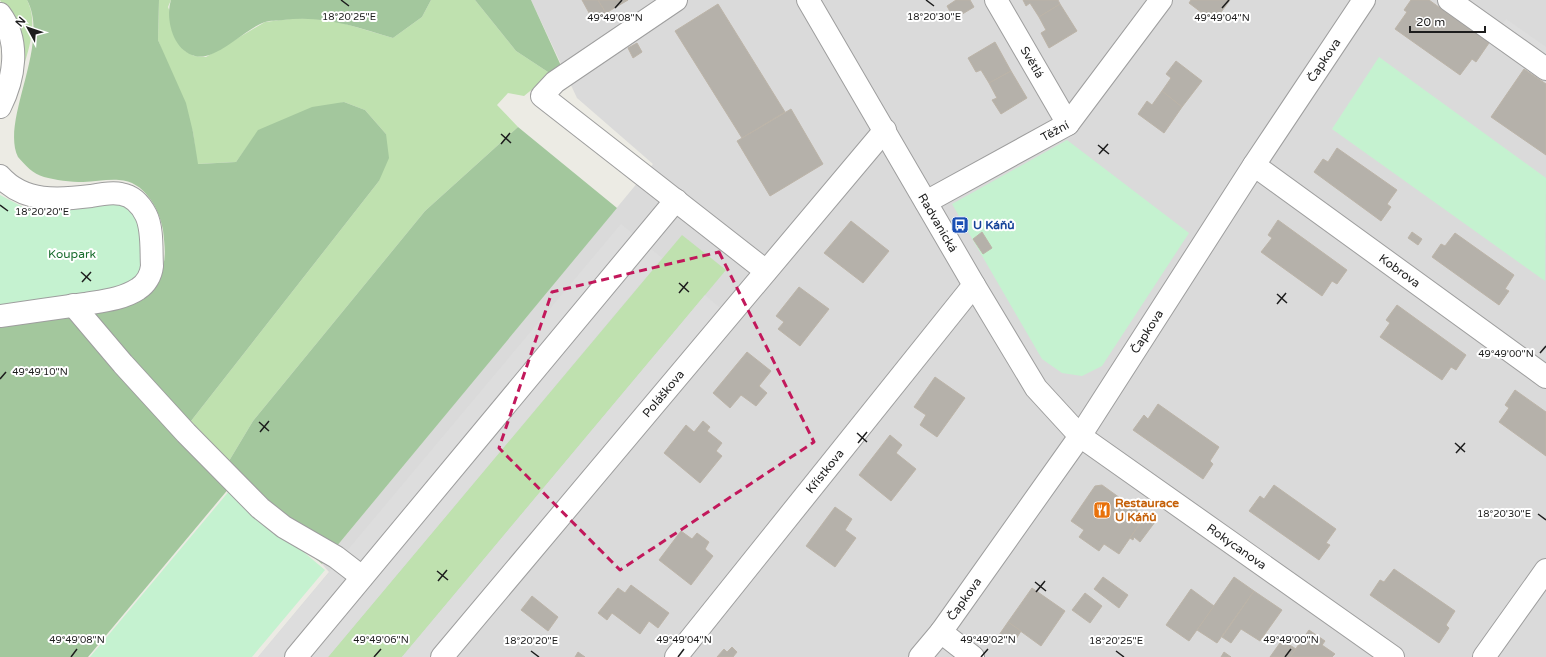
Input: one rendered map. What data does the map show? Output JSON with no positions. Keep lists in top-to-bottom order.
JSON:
{
  "streets": {
    "street": [
      "Čapkova",
      "Světlá",
      "Těžní",
      "Radvanická",
      "Kobrova",
      "Poláškova",
      "Křístkova",
      "Rokycanova"
    ]
  },
  "crossings": [
    ["Čapkova", "Radvanická"],
    ["Čapkova", "Kobrova"],
    ["Čapkova", "Rokycanova"],
    ["Světlá", "Těžní"],
    ["Těžní", "Radvanická"],
    ["Radvanická", "Poláškova"],
    ["Radvanická", "Křístkova"],
    ["Radvanická", "Rokycanova"]
  ],
  "parks": ["Koupark"],
  "places": {
    "bus stop": ["U Káňů"],
    "restaurant": ["Restaurace U Káňů"]
  },
  "scale_bar": "20 m",
  "north": "top left",
  "coordinates": [
    "18°20'25\"E",
    "18°20'30\"E",
    "49°49'08\"N",
    "49°49'04\"N",
    "18°20'20\"E",
    "49°49'00\"N",
    "49°49'10\"N",
    "49°49'06\"N",
    "49°49'02\"N"
  ]
}
